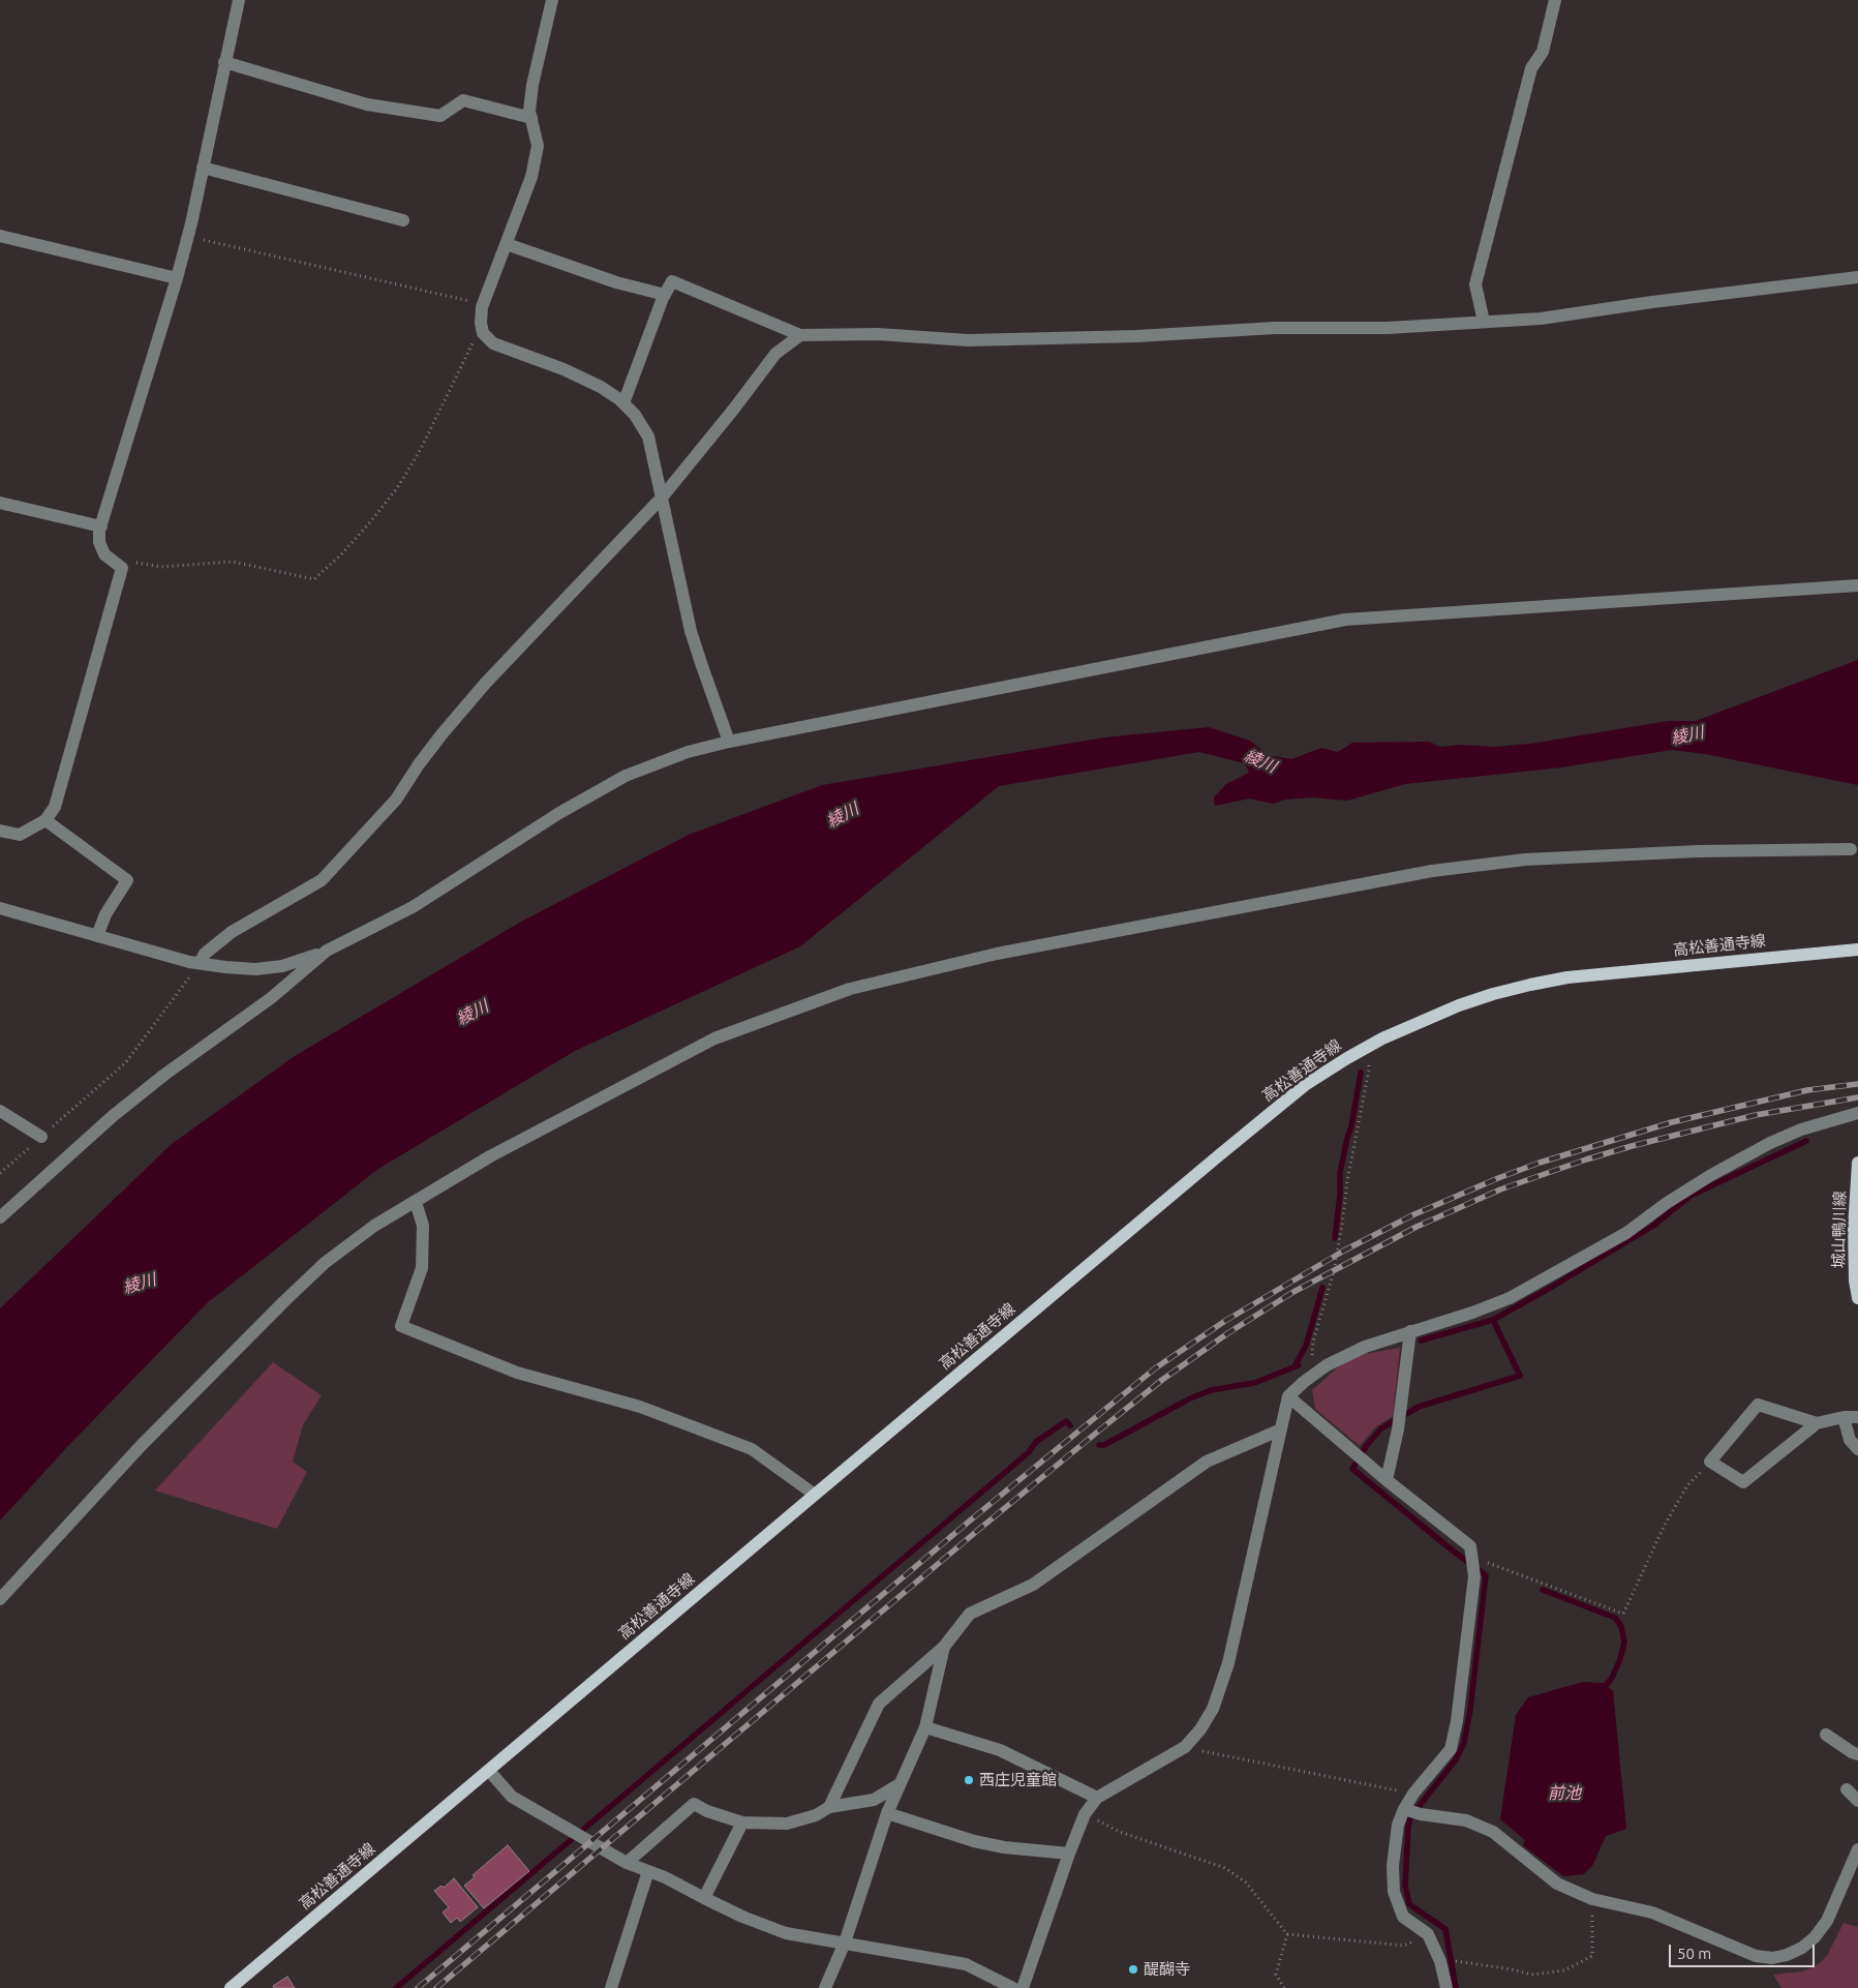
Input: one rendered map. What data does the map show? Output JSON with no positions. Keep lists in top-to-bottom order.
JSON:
{
  "streets": {
    "main road": ["高松善通寺線", "城山鴨川線"]
  },
  "water": ["綾川", "前池"],
  "places": ["西庄児童館", "醍醐寺"],
  "scale_bar": "50 m"
}
